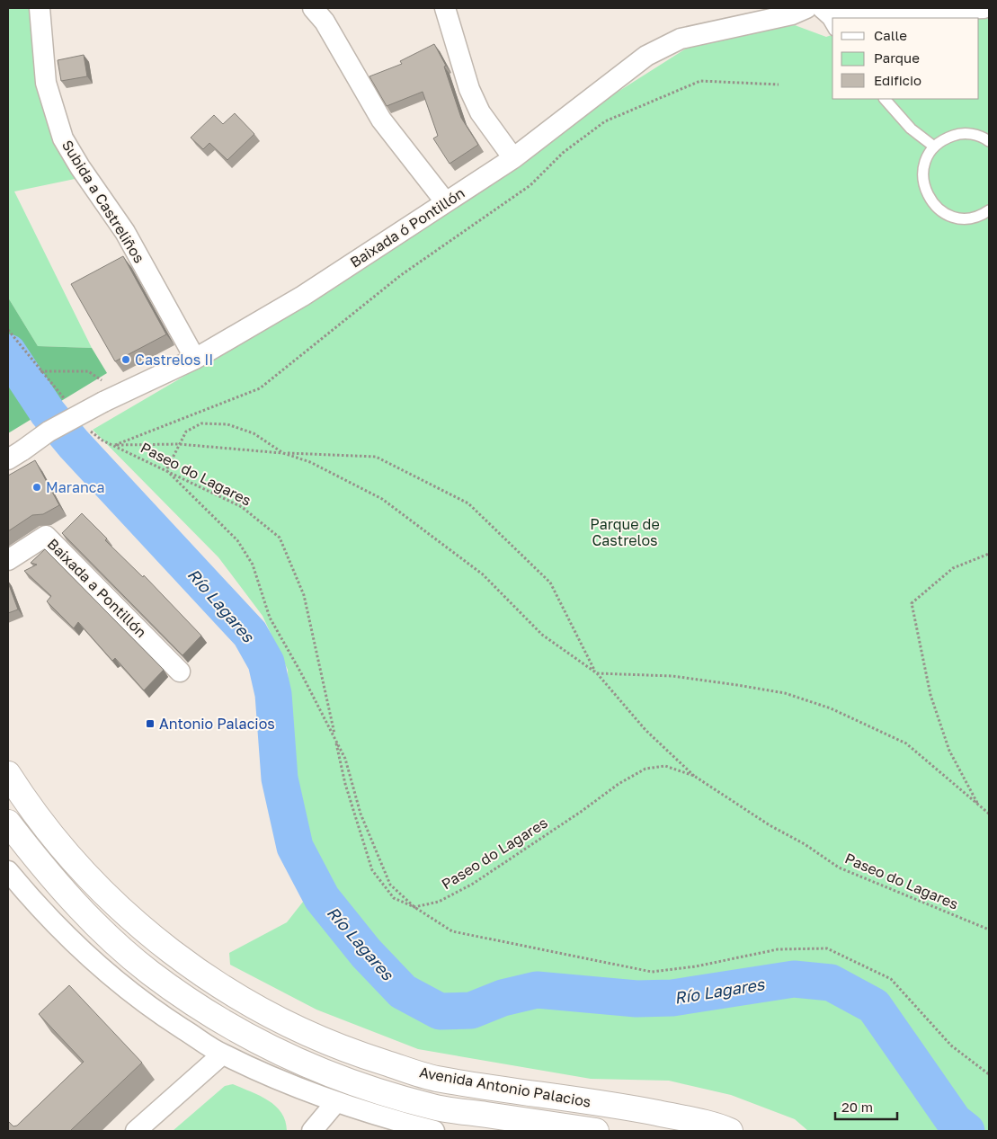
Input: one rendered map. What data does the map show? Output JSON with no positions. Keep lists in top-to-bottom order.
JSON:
{
  "streets": {
    "main road": ["Avenida Antonio Palacios"],
    "street": ["Subida a Castreliños", "Baixada ó Pontillón", "Baixada a Pontillón"],
    "path": ["Paseo do Lagares"]
  },
  "crossings": [
    ["Subida a Castreliños", "Baixada ó Pontillón"]
  ],
  "water": ["Río Lagares"],
  "parks": ["Parque de Castrelos"],
  "places": {
    "other": ["Castrelos II", "Maranca"],
    "transit": ["Antonio Palacios"]
  },
  "legend": ["Calle", "Parque", "Edificio"],
  "scale_bar": "20 m"
}
